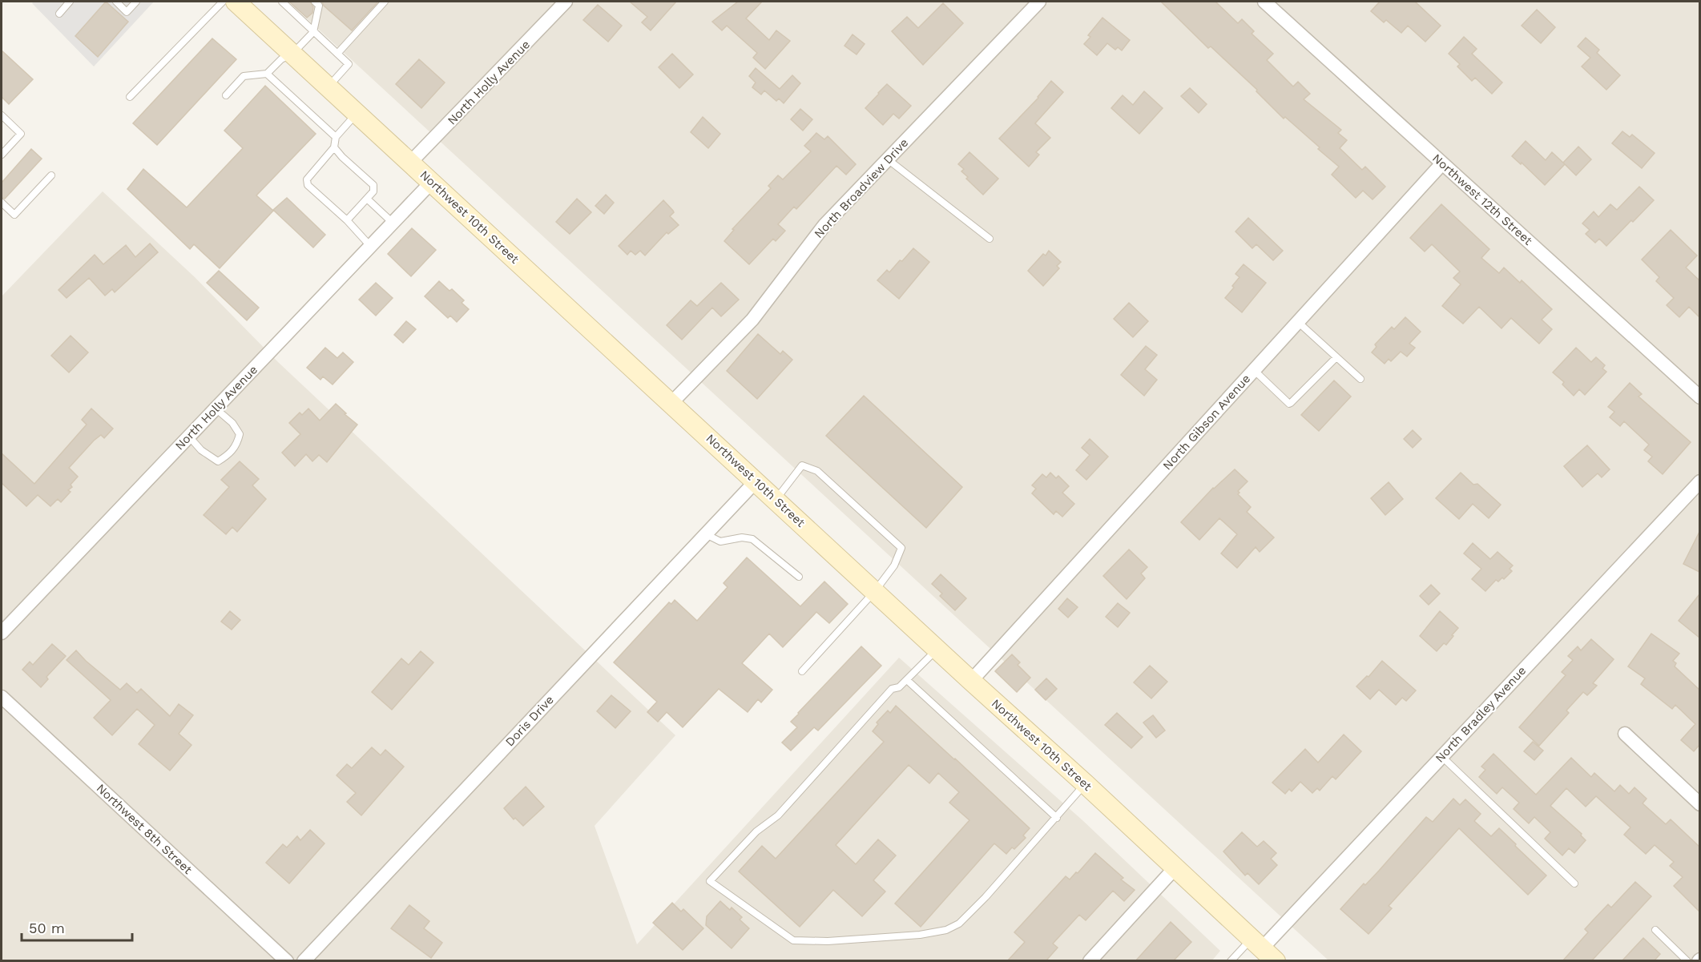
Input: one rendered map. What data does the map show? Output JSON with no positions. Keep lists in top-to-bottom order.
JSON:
{
  "streets": {
    "main road": ["Northwest 10th Street"],
    "street": [
      "North Holly Avenue",
      "North Broadview Drive",
      "Northwest 12th Street",
      "North Gibson Avenue",
      "North Bradley Avenue",
      "Doris Drive",
      "Northwest 8th Street"
    ]
  },
  "crossings": [
    ["North Holly Avenue", "Northwest 10th Street"],
    ["North Broadview Drive", "Northwest 10th Street"],
    ["Northwest 12th Street", "North Gibson Avenue"],
    ["Northwest 10th Street", "North Gibson Avenue"],
    ["Northwest 10th Street", "North Bradley Avenue"],
    ["Northwest 10th Street", "Doris Drive"]
  ],
  "scale_bar": "50 m"
}
